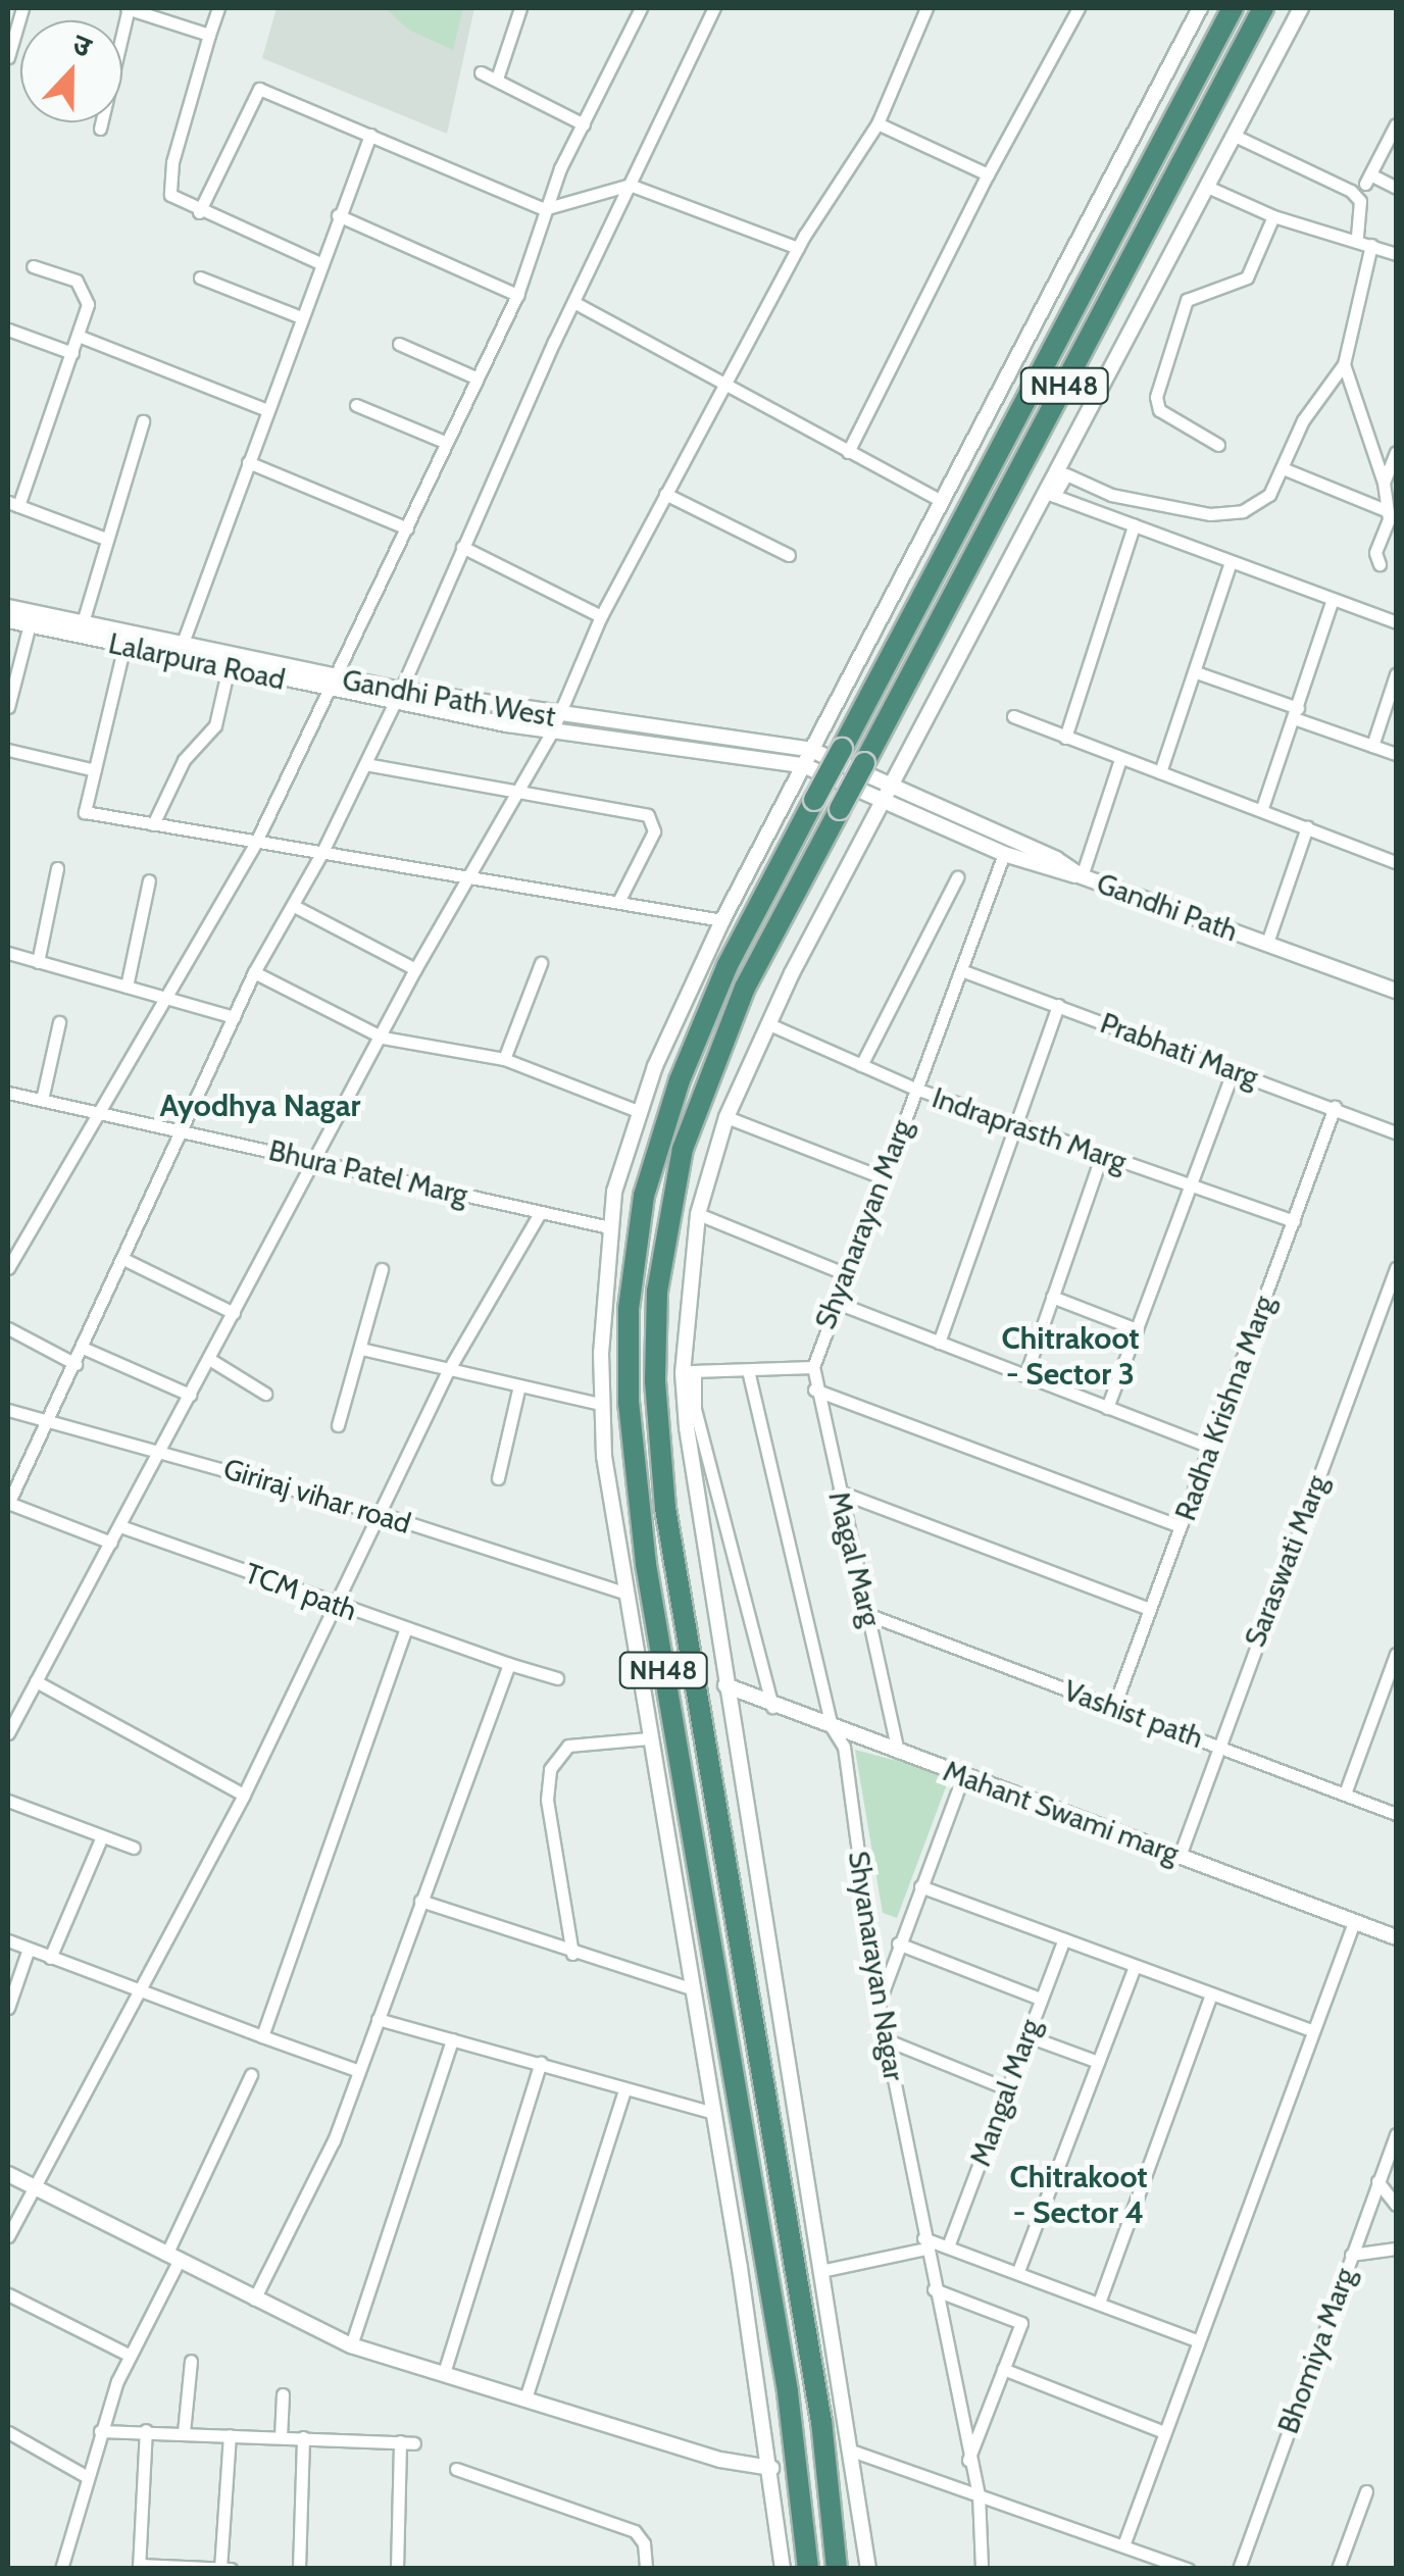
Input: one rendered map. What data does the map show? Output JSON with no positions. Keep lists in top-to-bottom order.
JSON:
{
  "streets": {
    "highway": ["NH48"],
    "street": [
      "Lalarpura Road",
      "Gandhi Path West",
      "Gandhi Path",
      "Prabhati Marg",
      "Indraprasth Marg",
      "Bhura Patel Marg",
      "Shyanarayan Marg",
      "Radha Krishna Marg",
      "Giriraj vihar road",
      "Magal Marg",
      "Saraswati Marg",
      "TCM path",
      "Vashist path",
      "Mahant Swami marg",
      "Shyanarayan Nagar",
      "Mangal Marg",
      "Bhomiya Marg"
    ]
  },
  "crossings": [
    ["Lalarpura Road", "Gandhi Path West"],
    ["Gandhi Path West", "Gandhi Path"],
    ["Prabhati Marg", "Shyanarayan Marg"],
    ["Prabhati Marg", "Radha Krishna Marg"],
    ["Indraprasth Marg", "Shyanarayan Marg"],
    ["Indraprasth Marg", "Radha Krishna Marg"],
    ["Shyanarayan Marg", "Magal Marg"],
    ["Radha Krishna Marg", "Vashist path"],
    ["Magal Marg", "Vashist path"],
    ["Magal Marg", "Mahant Swami marg"],
    ["Saraswati Marg", "Vashist path"],
    ["Saraswati Marg", "Mahant Swami marg"],
    ["Mahant Swami marg", "Shyanarayan Nagar"]
  ],
  "districts": ["Ayodhya Nagar", "Chitrakoot - Sector 3", "Chitrakoot - Sector 4"],
  "north": "top"
}
